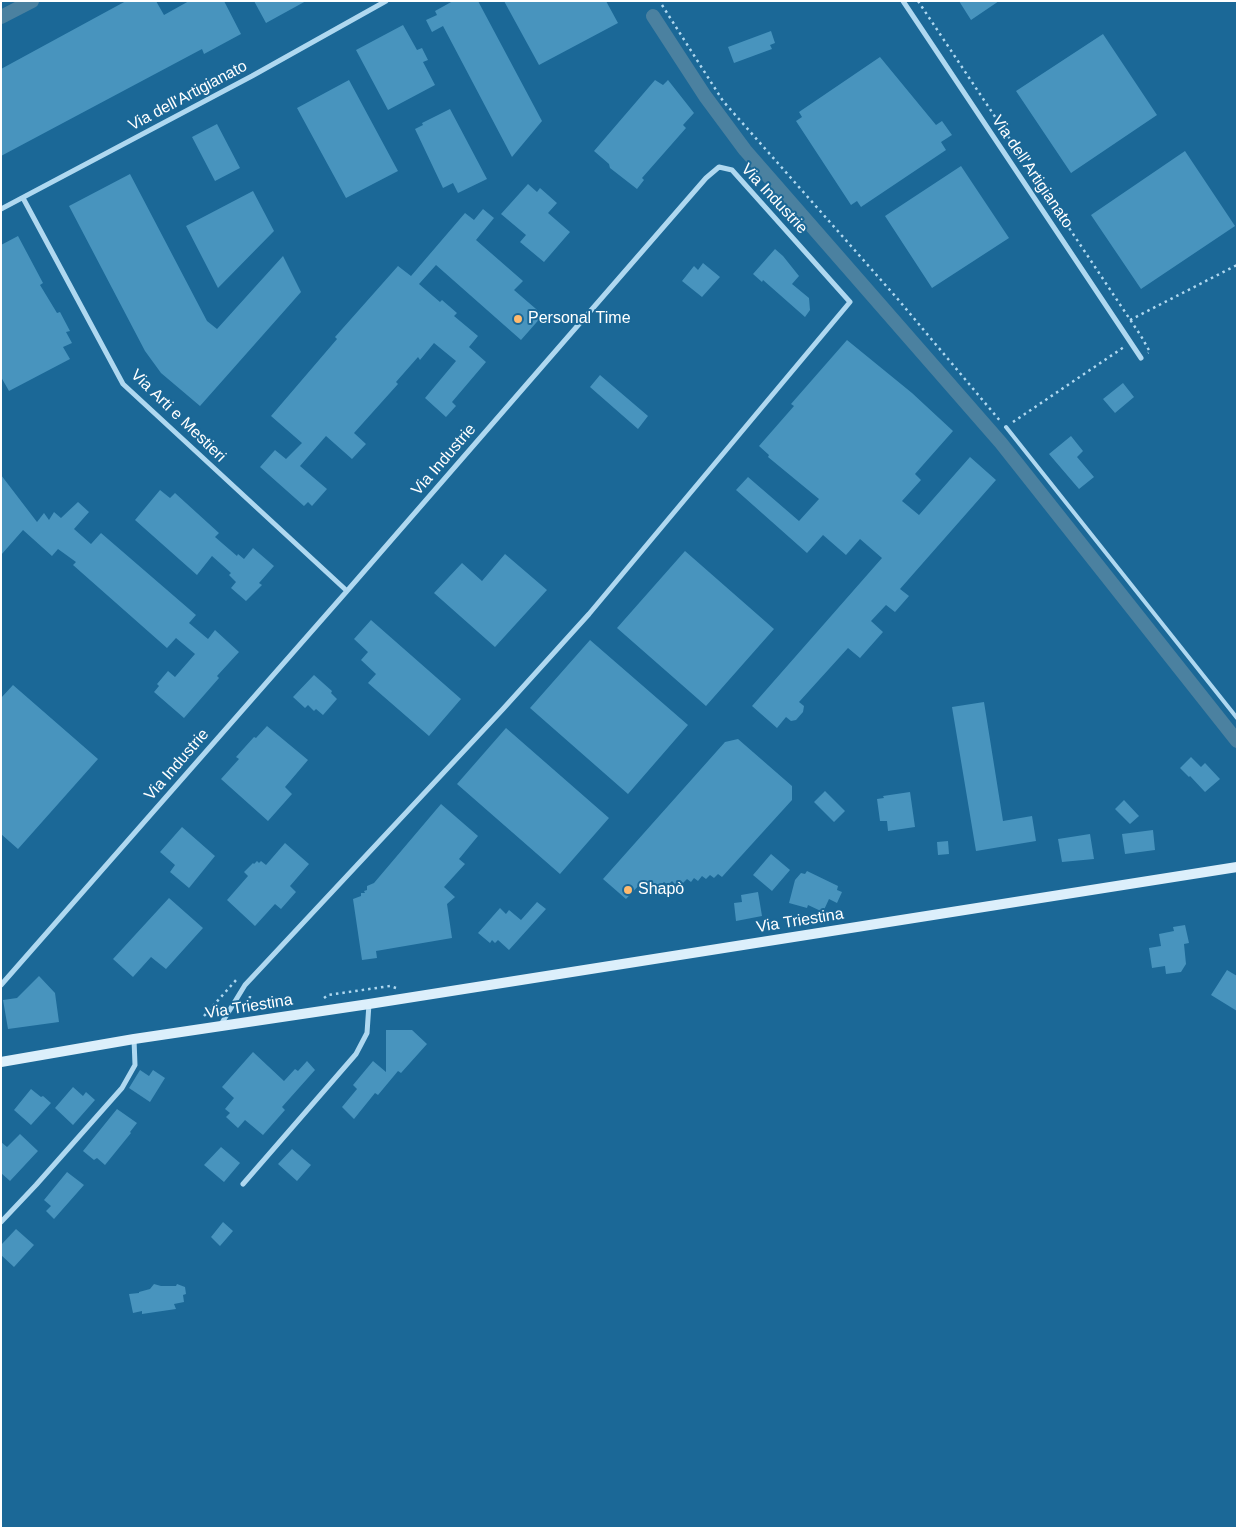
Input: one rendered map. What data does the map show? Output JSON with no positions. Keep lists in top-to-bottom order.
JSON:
{
  "streets": {
    "main road": ["Via Triestina"],
    "street": ["Via dell'Artigianato", "Via Industrie", "Via Arti e Mestieri"]
  },
  "crossings": [
    ["Via dell'Artigianato", "Via Arti e Mestieri"],
    ["Via Industrie", "Via Arti e Mestieri"],
    ["Via Industrie", "Via Triestina"]
  ],
  "places": ["Personal Time", "Shapò"]
}
